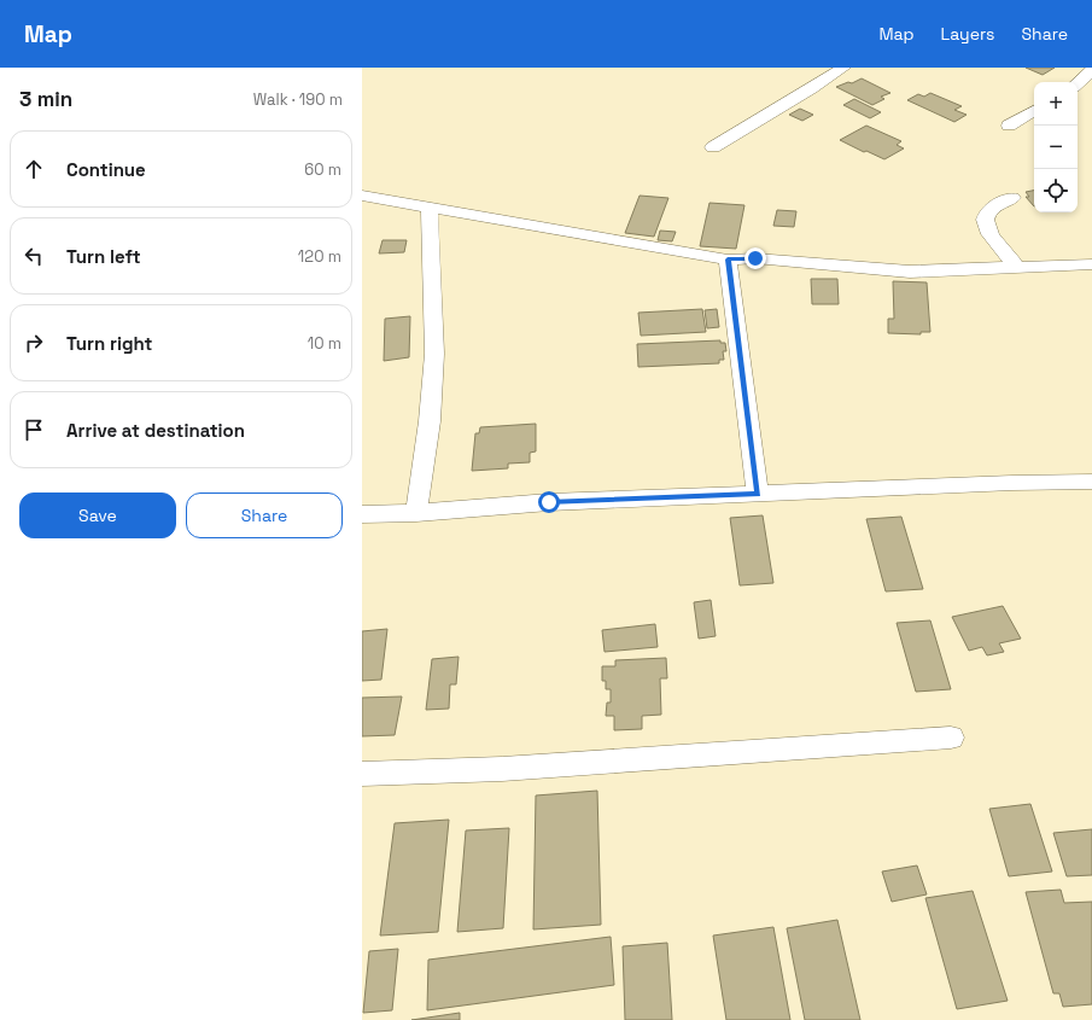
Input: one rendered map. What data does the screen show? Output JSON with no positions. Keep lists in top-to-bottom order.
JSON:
{
  "page": {
    "header": "Map",
    "nav": ["Map", "Layers", "Share"],
    "heading": ["3 min", "Walk · 190 m"],
    "map_buttons": ["+", "−"],
    "list": [
      ["Continue", "60 m"],
      ["Turn left", "120 m"],
      ["Turn right", "10 m"],
      "Arrive at destination"
    ],
    "buttons": ["Save", "Share"]
  }
}
